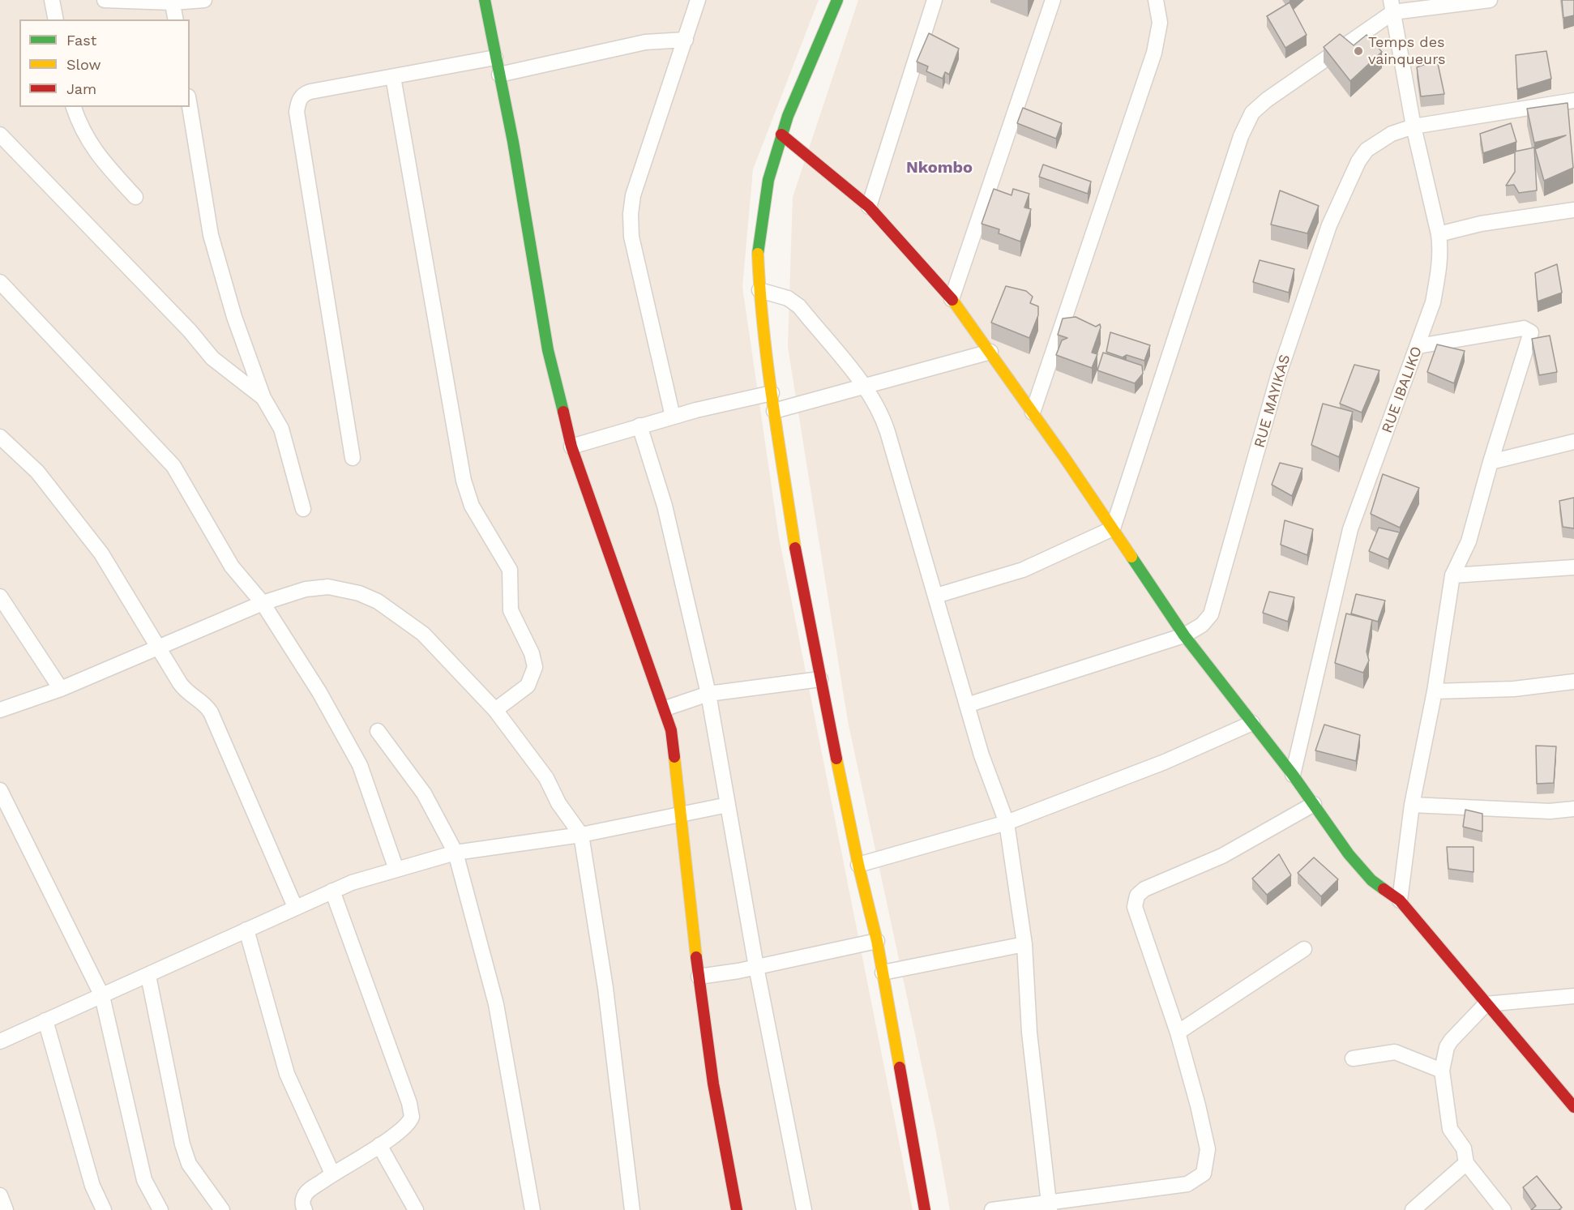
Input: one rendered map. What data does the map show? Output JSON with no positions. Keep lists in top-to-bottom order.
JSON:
{
  "streets": {
    "street": ["RUE IBALIKO", "RUE MAYIKAS"]
  },
  "crossings": [
    ["RUE IBALIKO", "RUE MAYIKAS"]
  ],
  "districts": ["Nkombo"],
  "places": ["Temps des vainqueurs"],
  "legend": ["Fast", "Slow", "Jam"]
}
